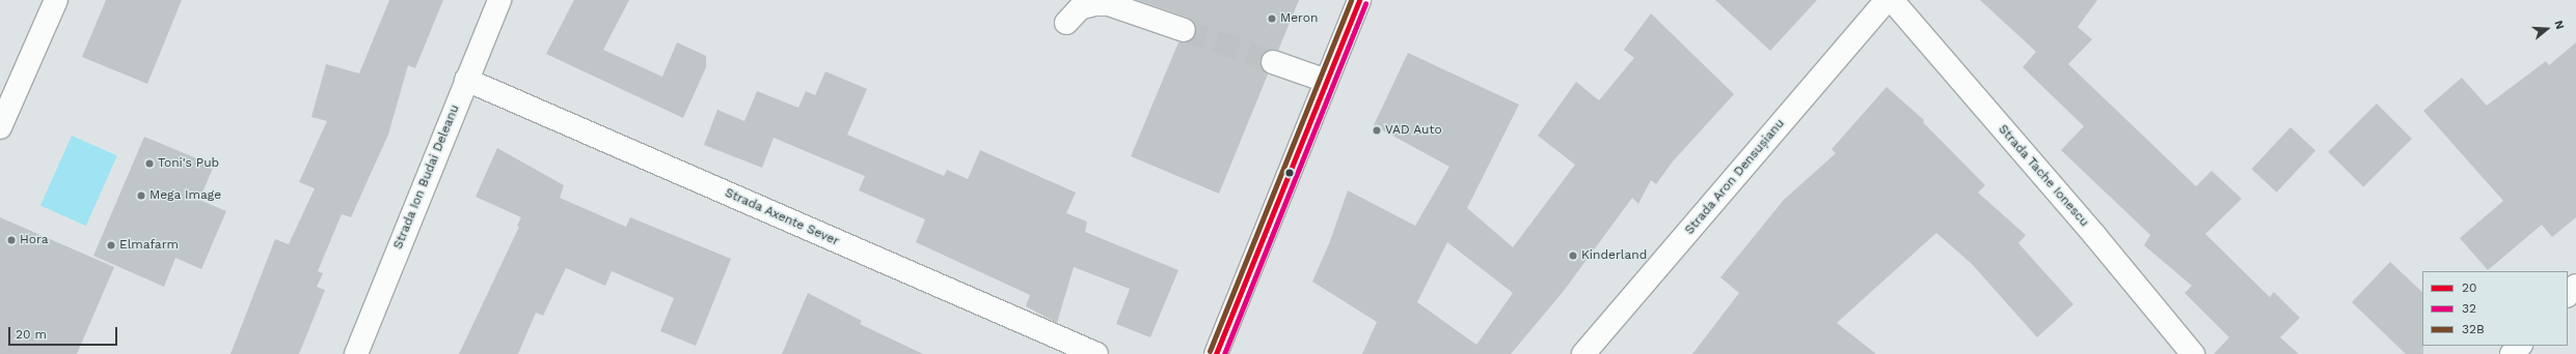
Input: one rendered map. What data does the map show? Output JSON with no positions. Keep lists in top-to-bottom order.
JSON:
{
  "streets": {
    "street": [
      "Strada Tache Ionescu",
      "Strada Ion Budai Deleanu",
      "Strada Aron Densușianu",
      "Strada Axente Sever"
    ]
  },
  "crossings": [
    ["Strada Ion Budai Deleanu", "Strada Axente Sever"]
  ],
  "places": [
    "Meron",
    "VAD Auto",
    "Toni's Pub",
    "Mega Image",
    "Hora",
    "Elmafarm",
    "Kinderland"
  ],
  "lines": ["transit line 20", "transit line 32B", "transit line 32"],
  "legend": ["20", "32", "32B"],
  "scale_bar": "20 m",
  "north": "right"
}
